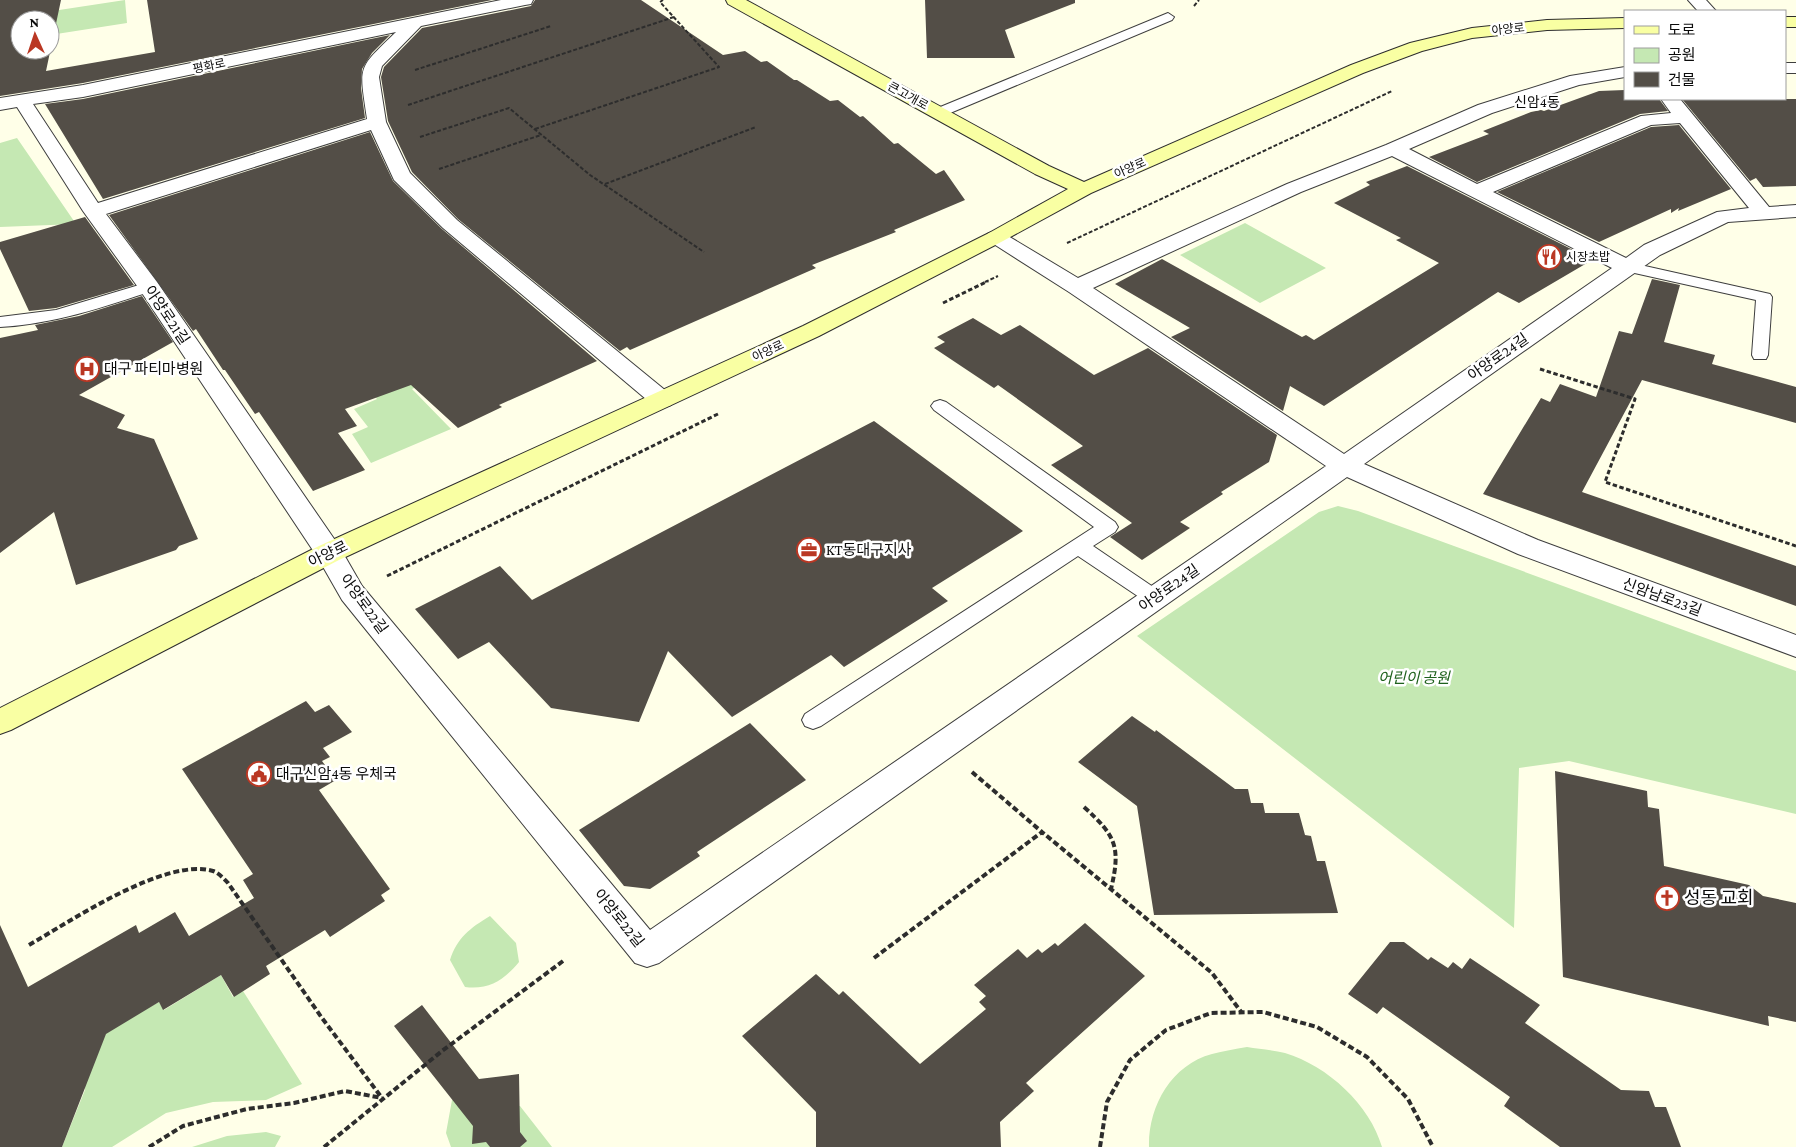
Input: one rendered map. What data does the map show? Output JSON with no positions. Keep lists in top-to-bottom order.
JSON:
{
  "streets": {
    "main road": ["아양로", "큰고개로"],
    "street": [
      "평화로",
      "아양로21길",
      "아양로24길",
      "신암남로23길",
      "아양로22길"
    ]
  },
  "crossings": [
    ["아양로", "큰고개로"],
    ["아양로", "아양로21길"],
    ["아양로", "아양로22길"],
    ["평화로", "아양로21길"],
    ["아양로21길", "아양로22길"],
    ["아양로24길", "신암남로23길"],
    ["아양로24길", "아양로22길"]
  ],
  "districts": ["신암4동"],
  "parks": ["어린이 공원"],
  "places": {
    "restaurant": ["시장초밥"],
    "hospital": ["대구 파티마병원"],
    "office": ["KT동대구지사"],
    "public building": ["대구신암4동 우체국"],
    "church": ["성동 교회"]
  },
  "legend": ["도로", "공원", "건물"],
  "north": "top"
}
